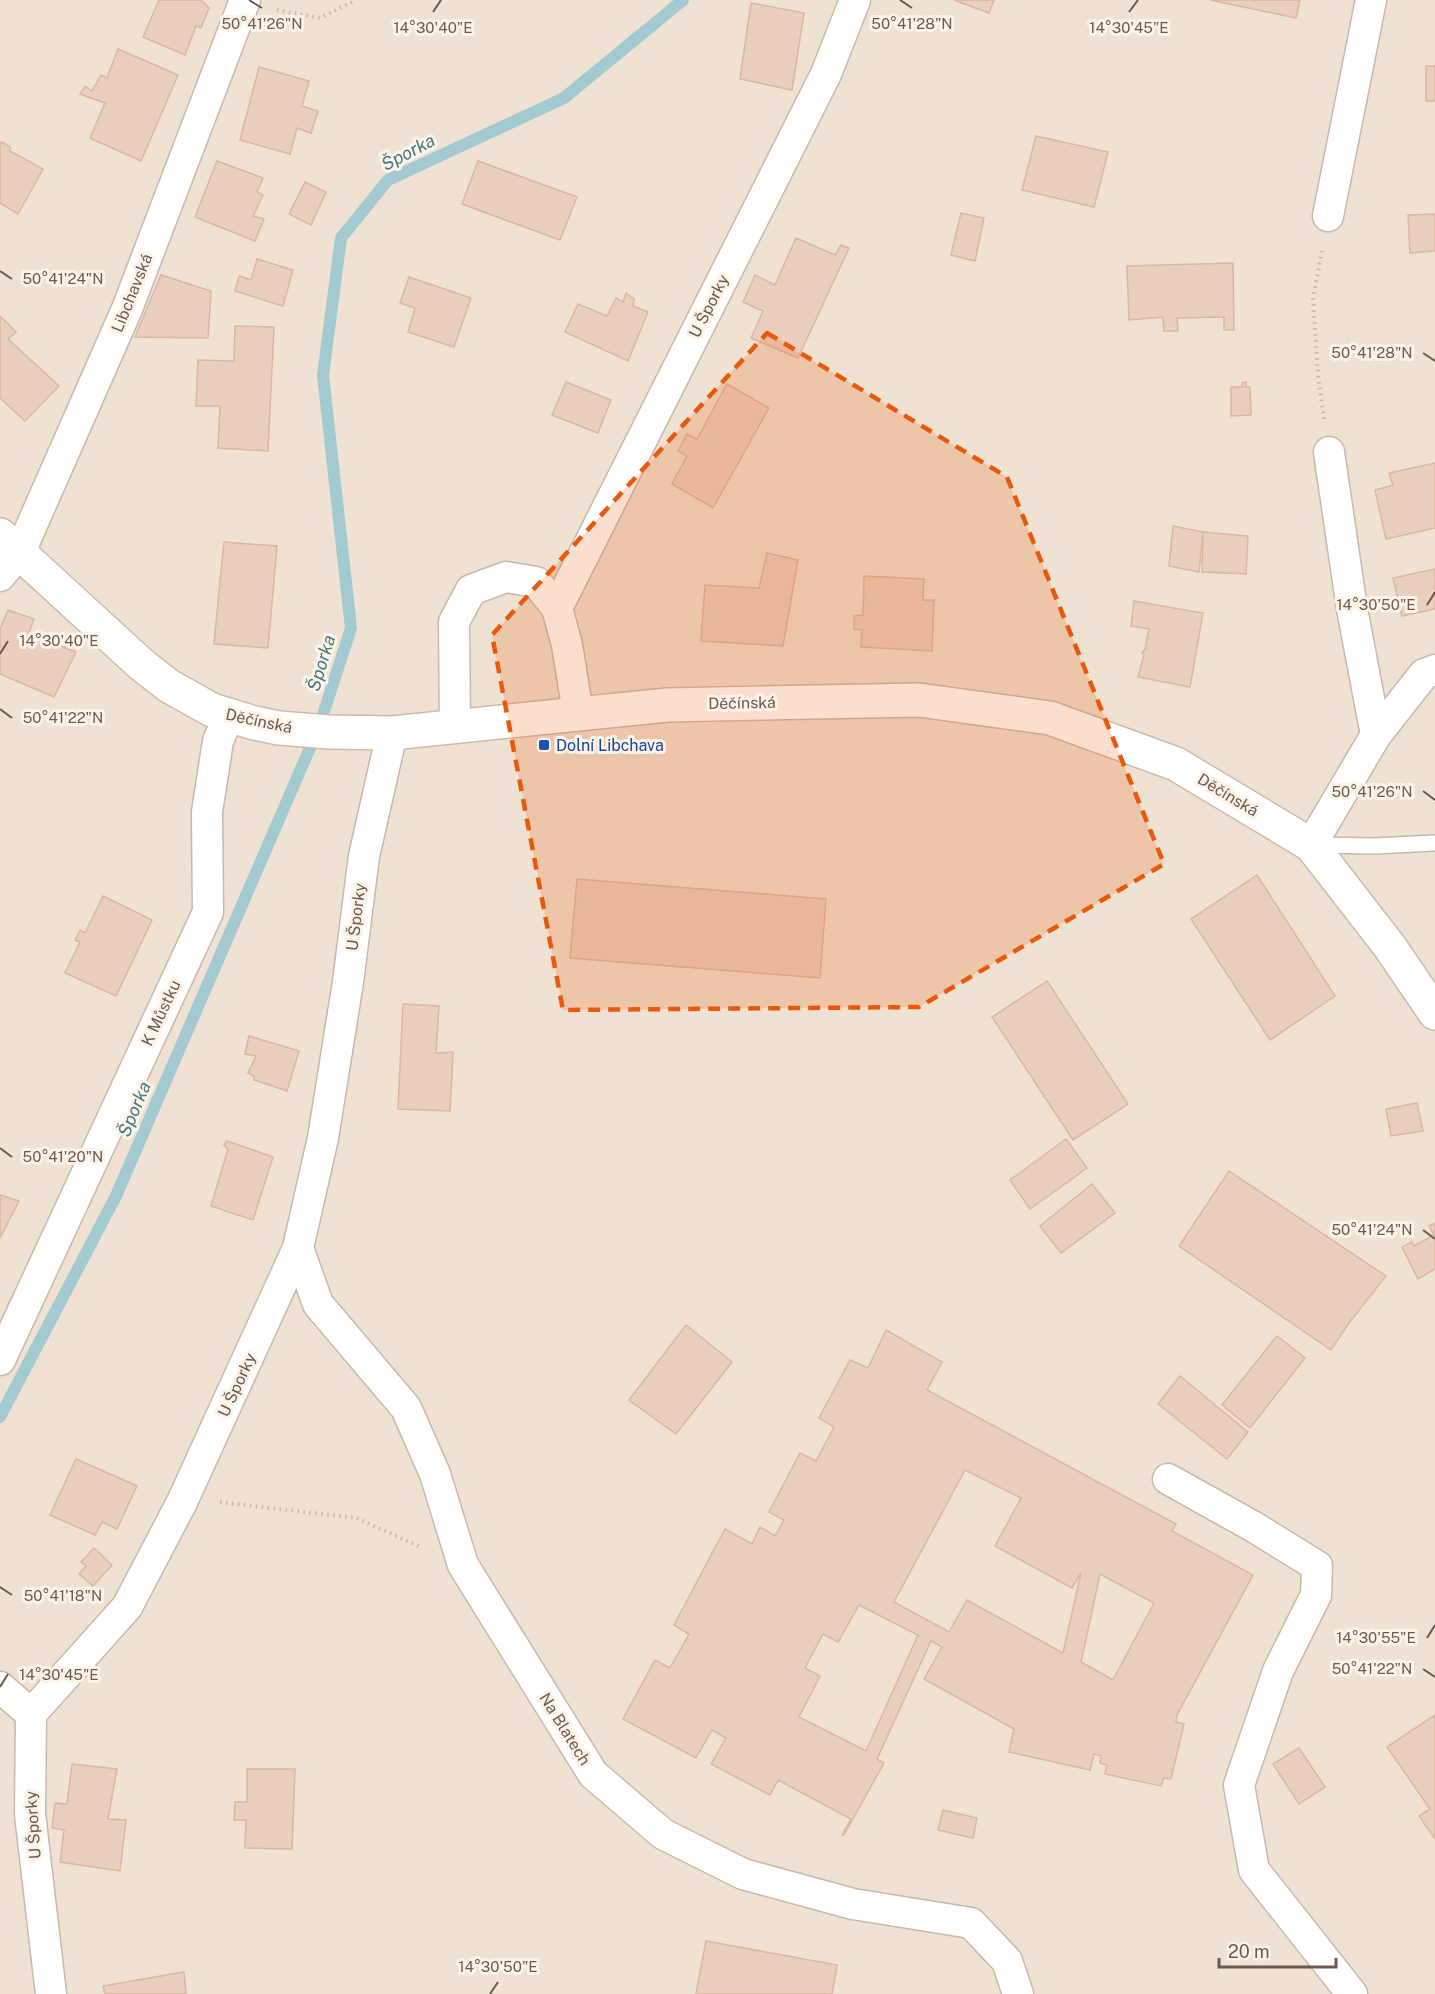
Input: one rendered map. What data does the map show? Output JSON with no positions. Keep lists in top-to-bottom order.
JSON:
{
  "streets": {
    "main road": ["Děčínská"],
    "street": [
      "Libchavská",
      "U Šporky",
      "K Můstku",
      "Na Blatech"
    ]
  },
  "crossings": [
    ["Libchavská", "Děčínská"],
    ["U Šporky", "Děčínská"],
    ["U Šporky", "Na Blatech"],
    ["Děčínská", "K Můstku"]
  ],
  "water": ["Šporka"],
  "places": {
    "transit": ["Dolní Libchava"]
  },
  "scale_bar": "20 m",
  "coordinates": [
    "50°41'26\"N",
    "50°41'28\"N",
    "14°30'40\"E",
    "14°30'45\"E",
    "50°41'24\"N",
    "14°30'50\"E",
    "50°41'22\"N",
    "50°41'20\"N",
    "50°41'18\"N",
    "14°30'55\"E"
  ]
}
